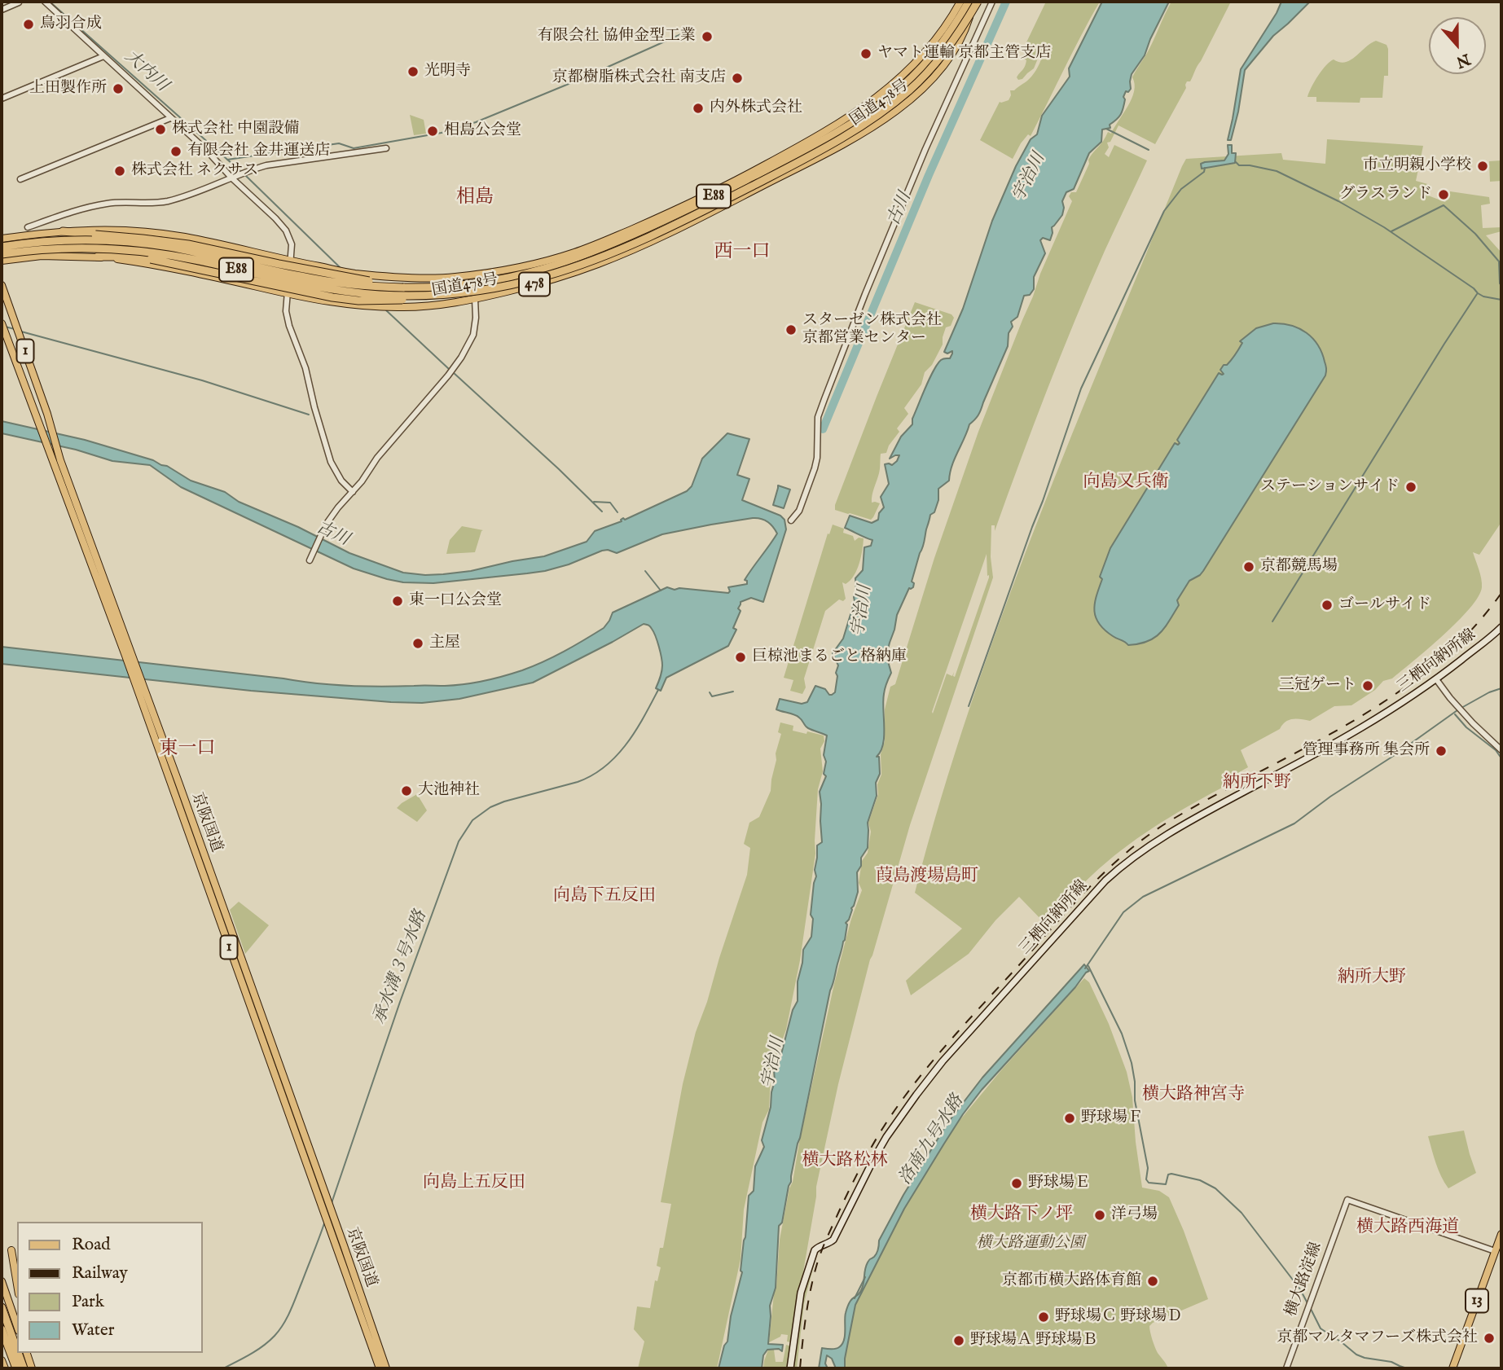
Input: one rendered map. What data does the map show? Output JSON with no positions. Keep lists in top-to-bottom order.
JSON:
{
  "streets": {
    "highway": ["E88"],
    "main road": [
      "国道478号",
      "478",
      "1",
      "三栖向納所線",
      "京阪国道",
      "13"
    ],
    "street": ["横大路淀線"]
  },
  "crossings": [
    ["国道478号", "E88"],
    ["横大路淀線", "13"]
  ],
  "districts": [
    "相島",
    "西一口",
    "向島又兵衛",
    "東一口",
    "納所下野",
    "葭島渡場島町",
    "向島下五反田",
    "納所大野",
    "横大路神宮寺",
    "横大路松林",
    "向島上五反田",
    "横大路下ノ坪",
    "横大路西海道"
  ],
  "water": [
    "大内川",
    "宇治川",
    "古川",
    "承水溝３号水路",
    "洛南九号水路"
  ],
  "parks": ["横大路運動公園"],
  "places": [
    "鳥羽合成",
    "有限会社 協伸金型工業",
    "ヤマト運輸 京都主管支店",
    "光明寺",
    "京都樹脂株式会社 南支店",
    "上田製作所",
    "内外株式会社",
    "株式会社 中園設備",
    "相島公会堂",
    "有限会社 金井運送店",
    "市立明親小学校",
    "株式会社 ネクサス",
    "グラスランド",
    "スターゼン株式会社 京都営業センター",
    "ステーションサイド",
    "京都競馬場",
    "東一口公会堂",
    "ゴールサイド",
    "主屋",
    "巨椋池まるごと格納庫",
    "三冠ゲート",
    "管理事務所 集会所",
    "大池神社",
    "野球場Ｆ",
    "野球場Ｅ",
    "洋弓場",
    "京都市横大路体育館",
    "野球場Ｃ 野球場Ｄ",
    "京都マルタマフーズ株式会社",
    "野球場Ａ 野球場Ｂ"
  ],
  "legend": [
    "Road",
    "Railway",
    "Park",
    "Water"
  ],
  "north": "bottom"
}
